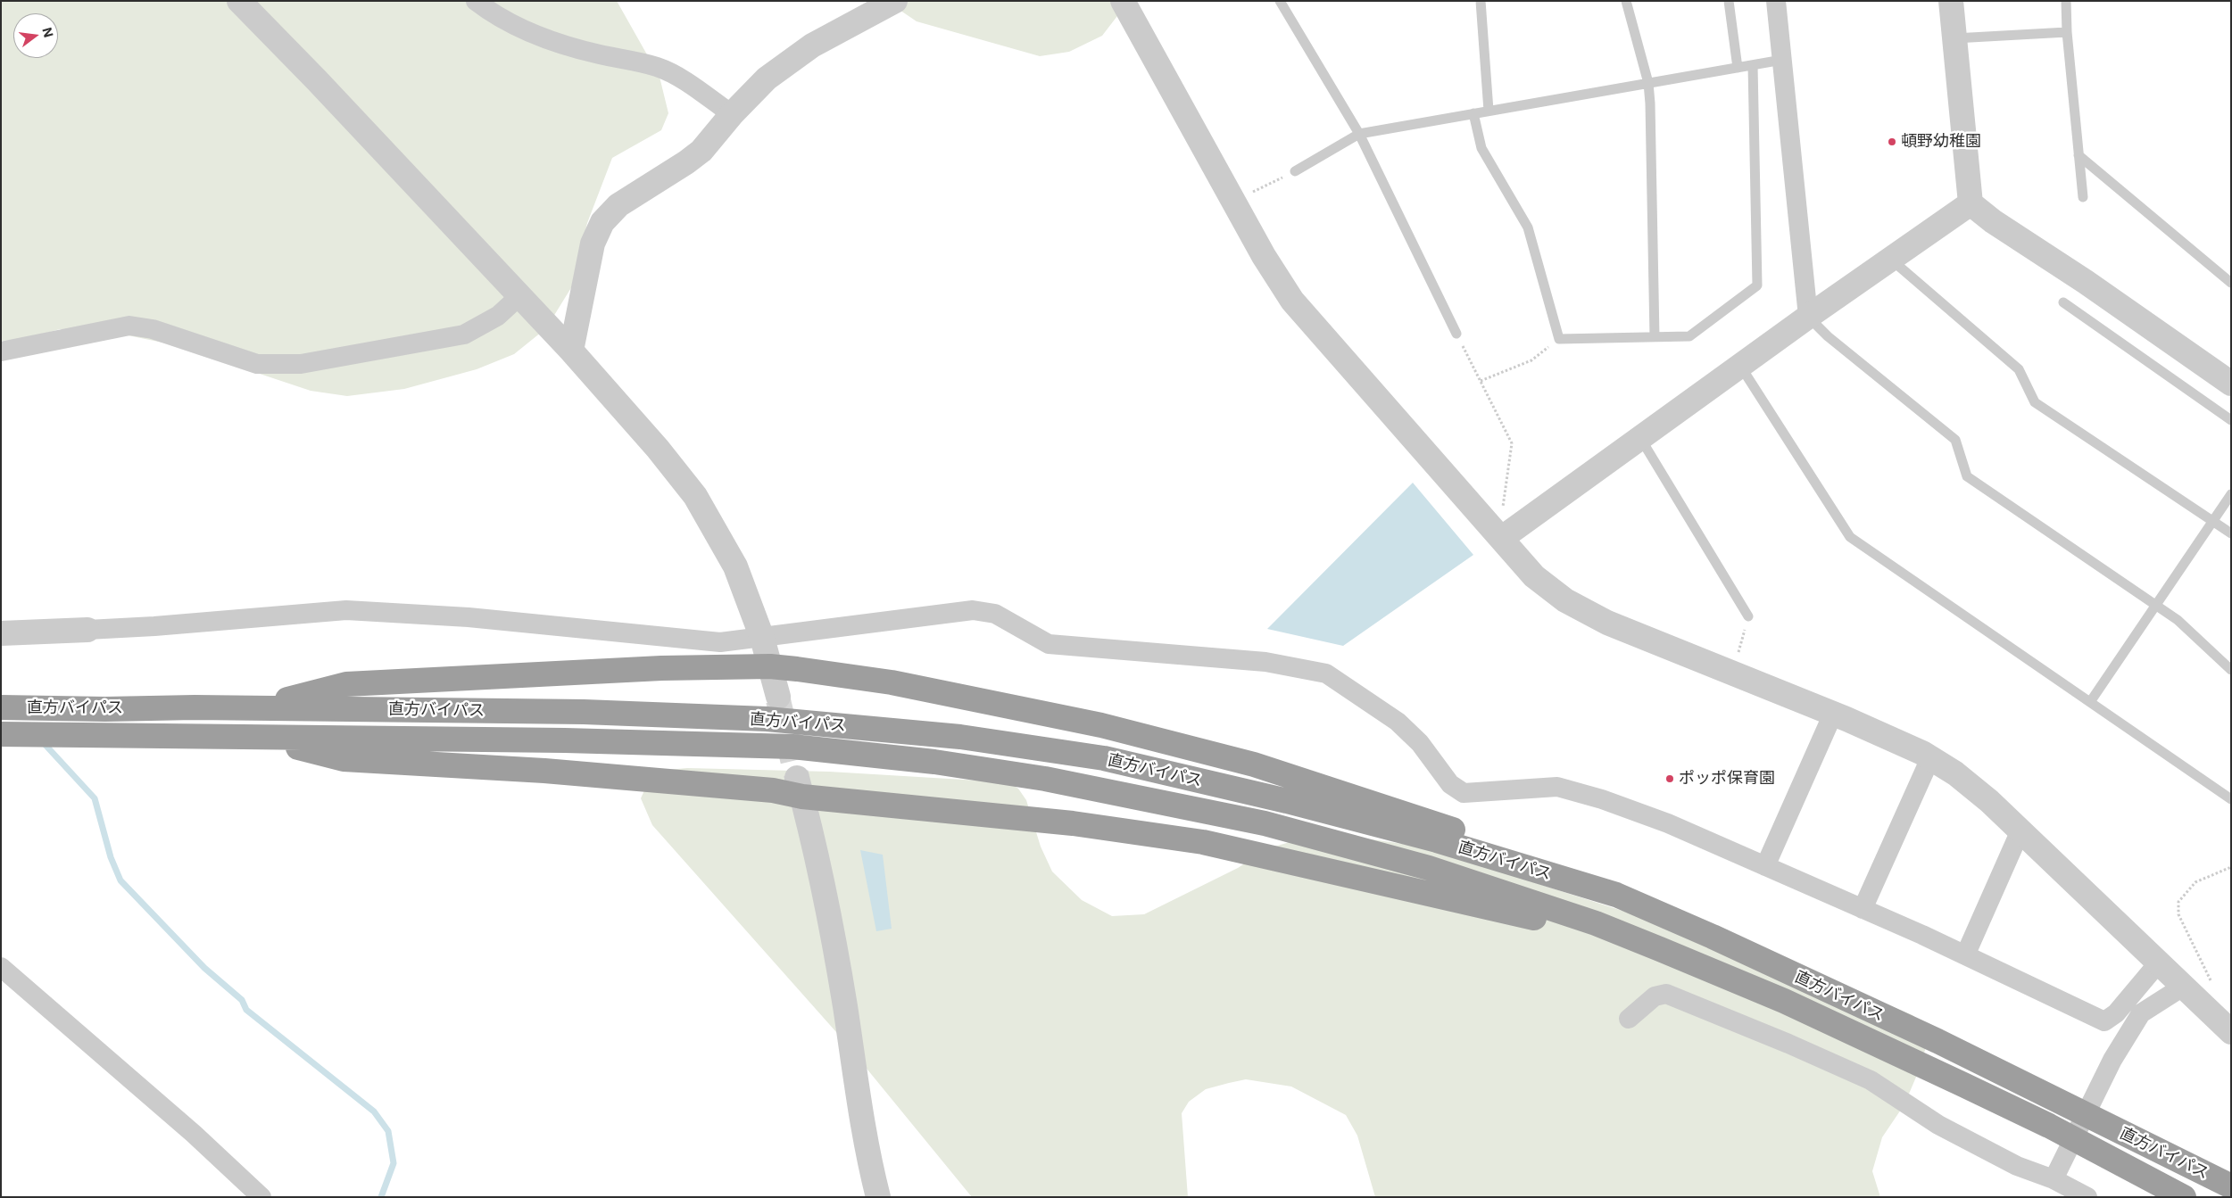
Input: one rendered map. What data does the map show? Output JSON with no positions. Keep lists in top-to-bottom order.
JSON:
{
  "streets": {
    "highway": ["直方バイパス"]
  },
  "places": ["頓野幼稚園", "ポッポ保育園"],
  "north": "right"
}
